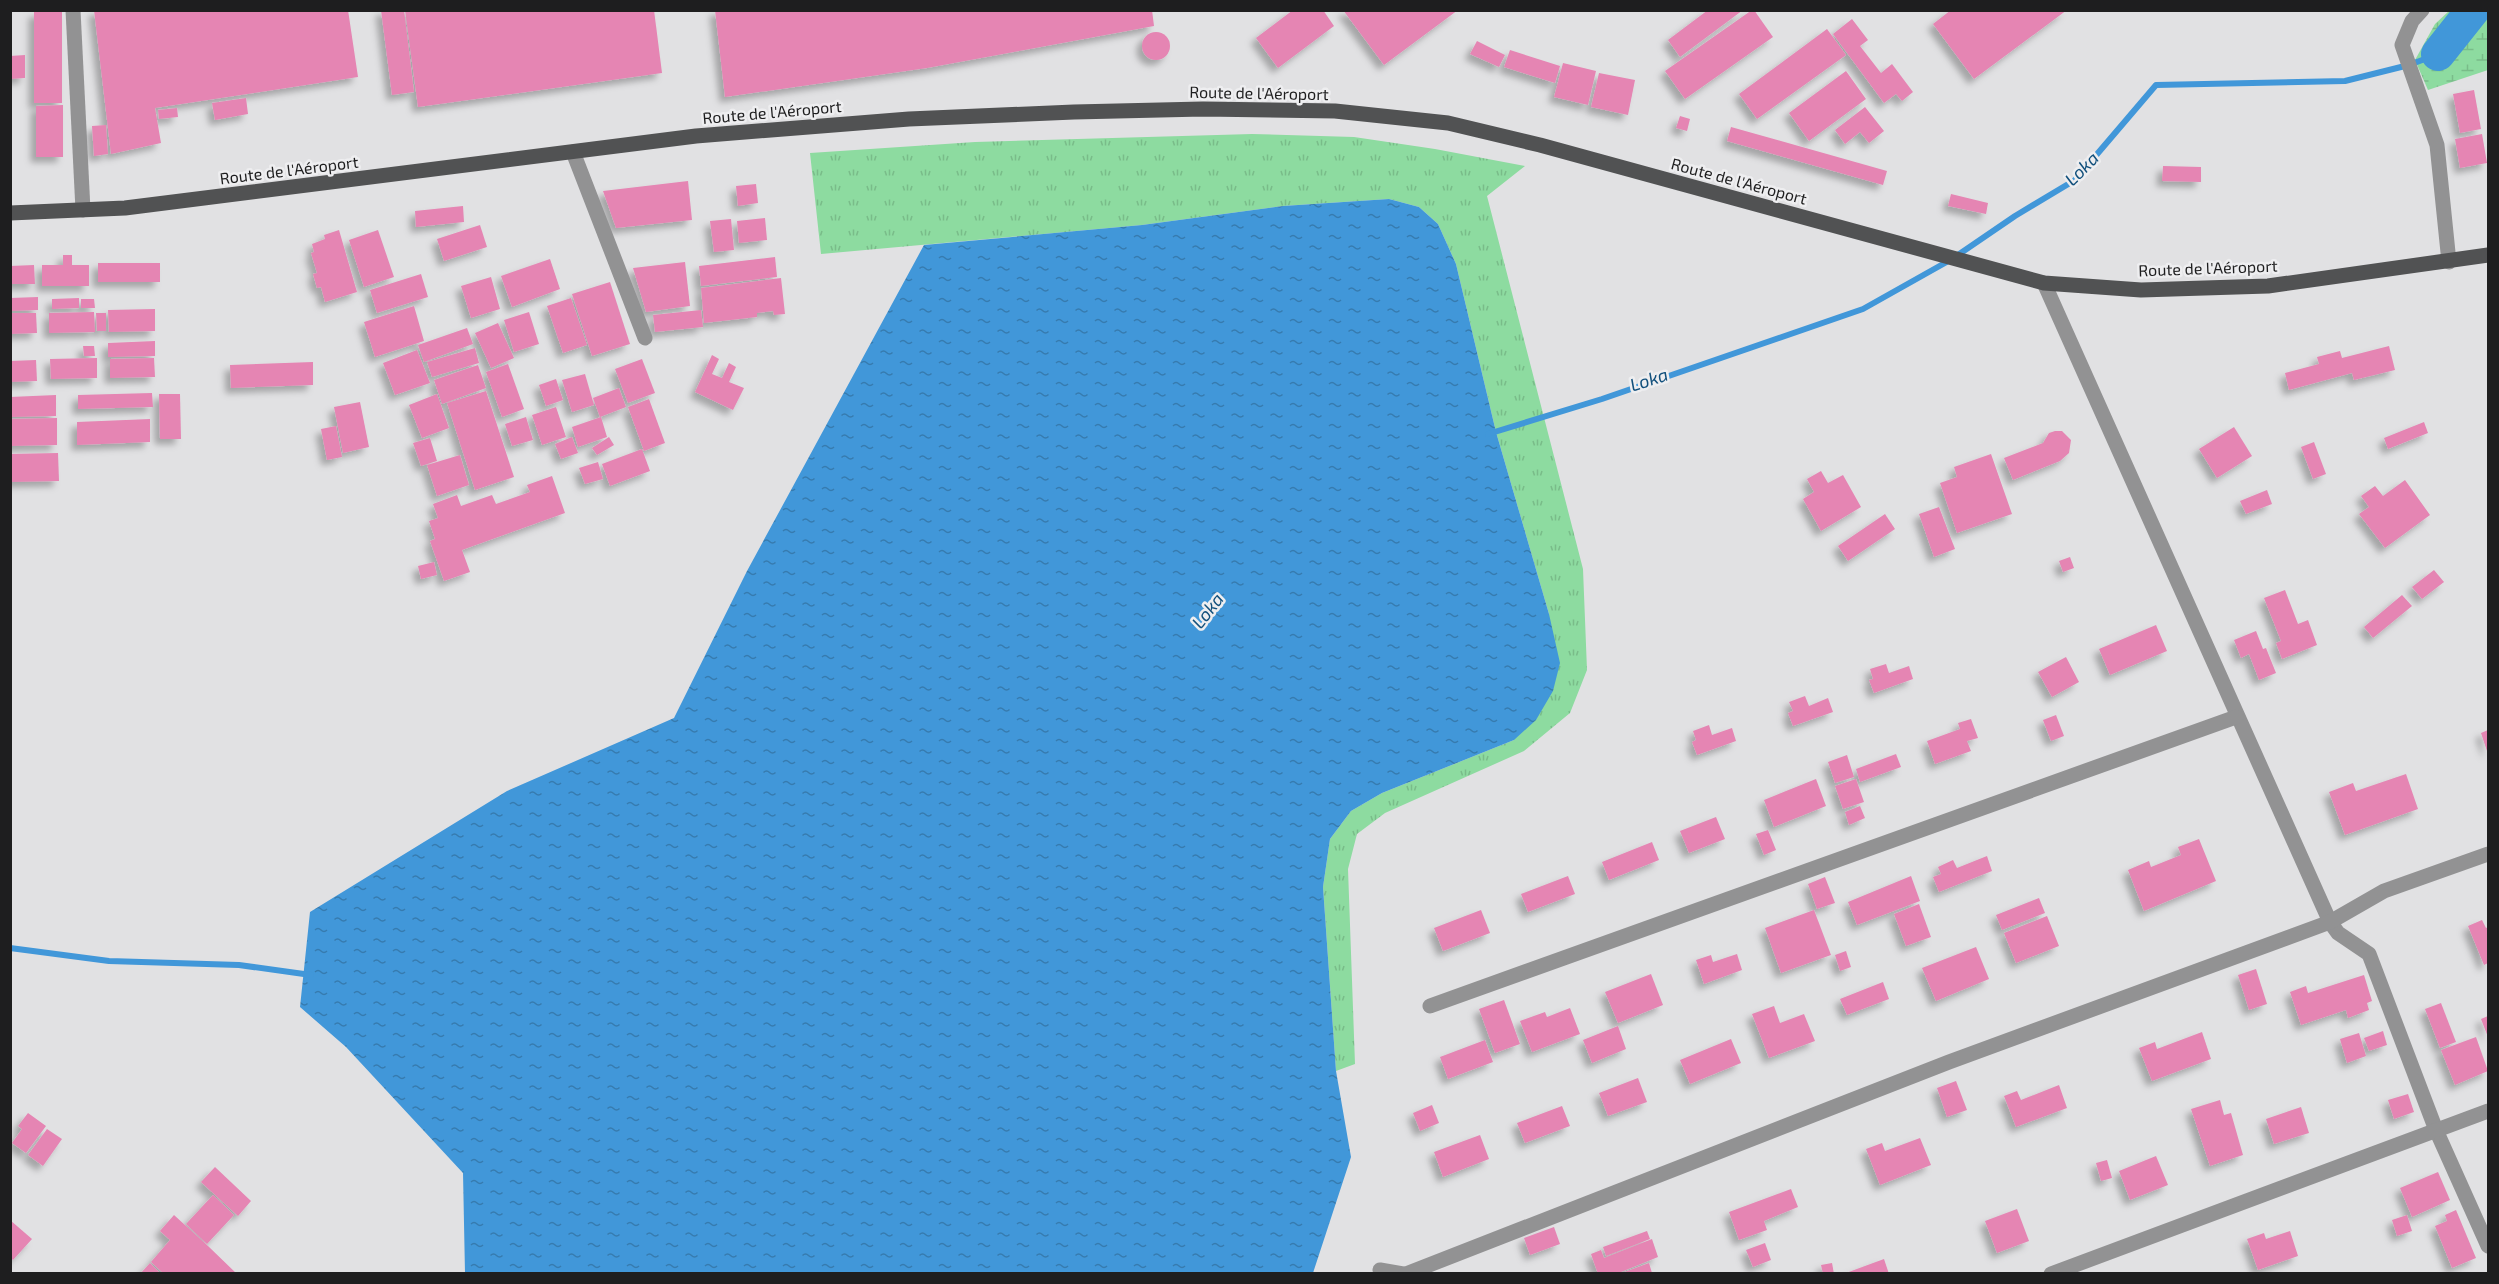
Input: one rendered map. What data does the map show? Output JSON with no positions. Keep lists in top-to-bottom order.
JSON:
{
  "streets": {
    "main road": ["Route de l'Aéroport"]
  },
  "water": ["Loka"]
}
